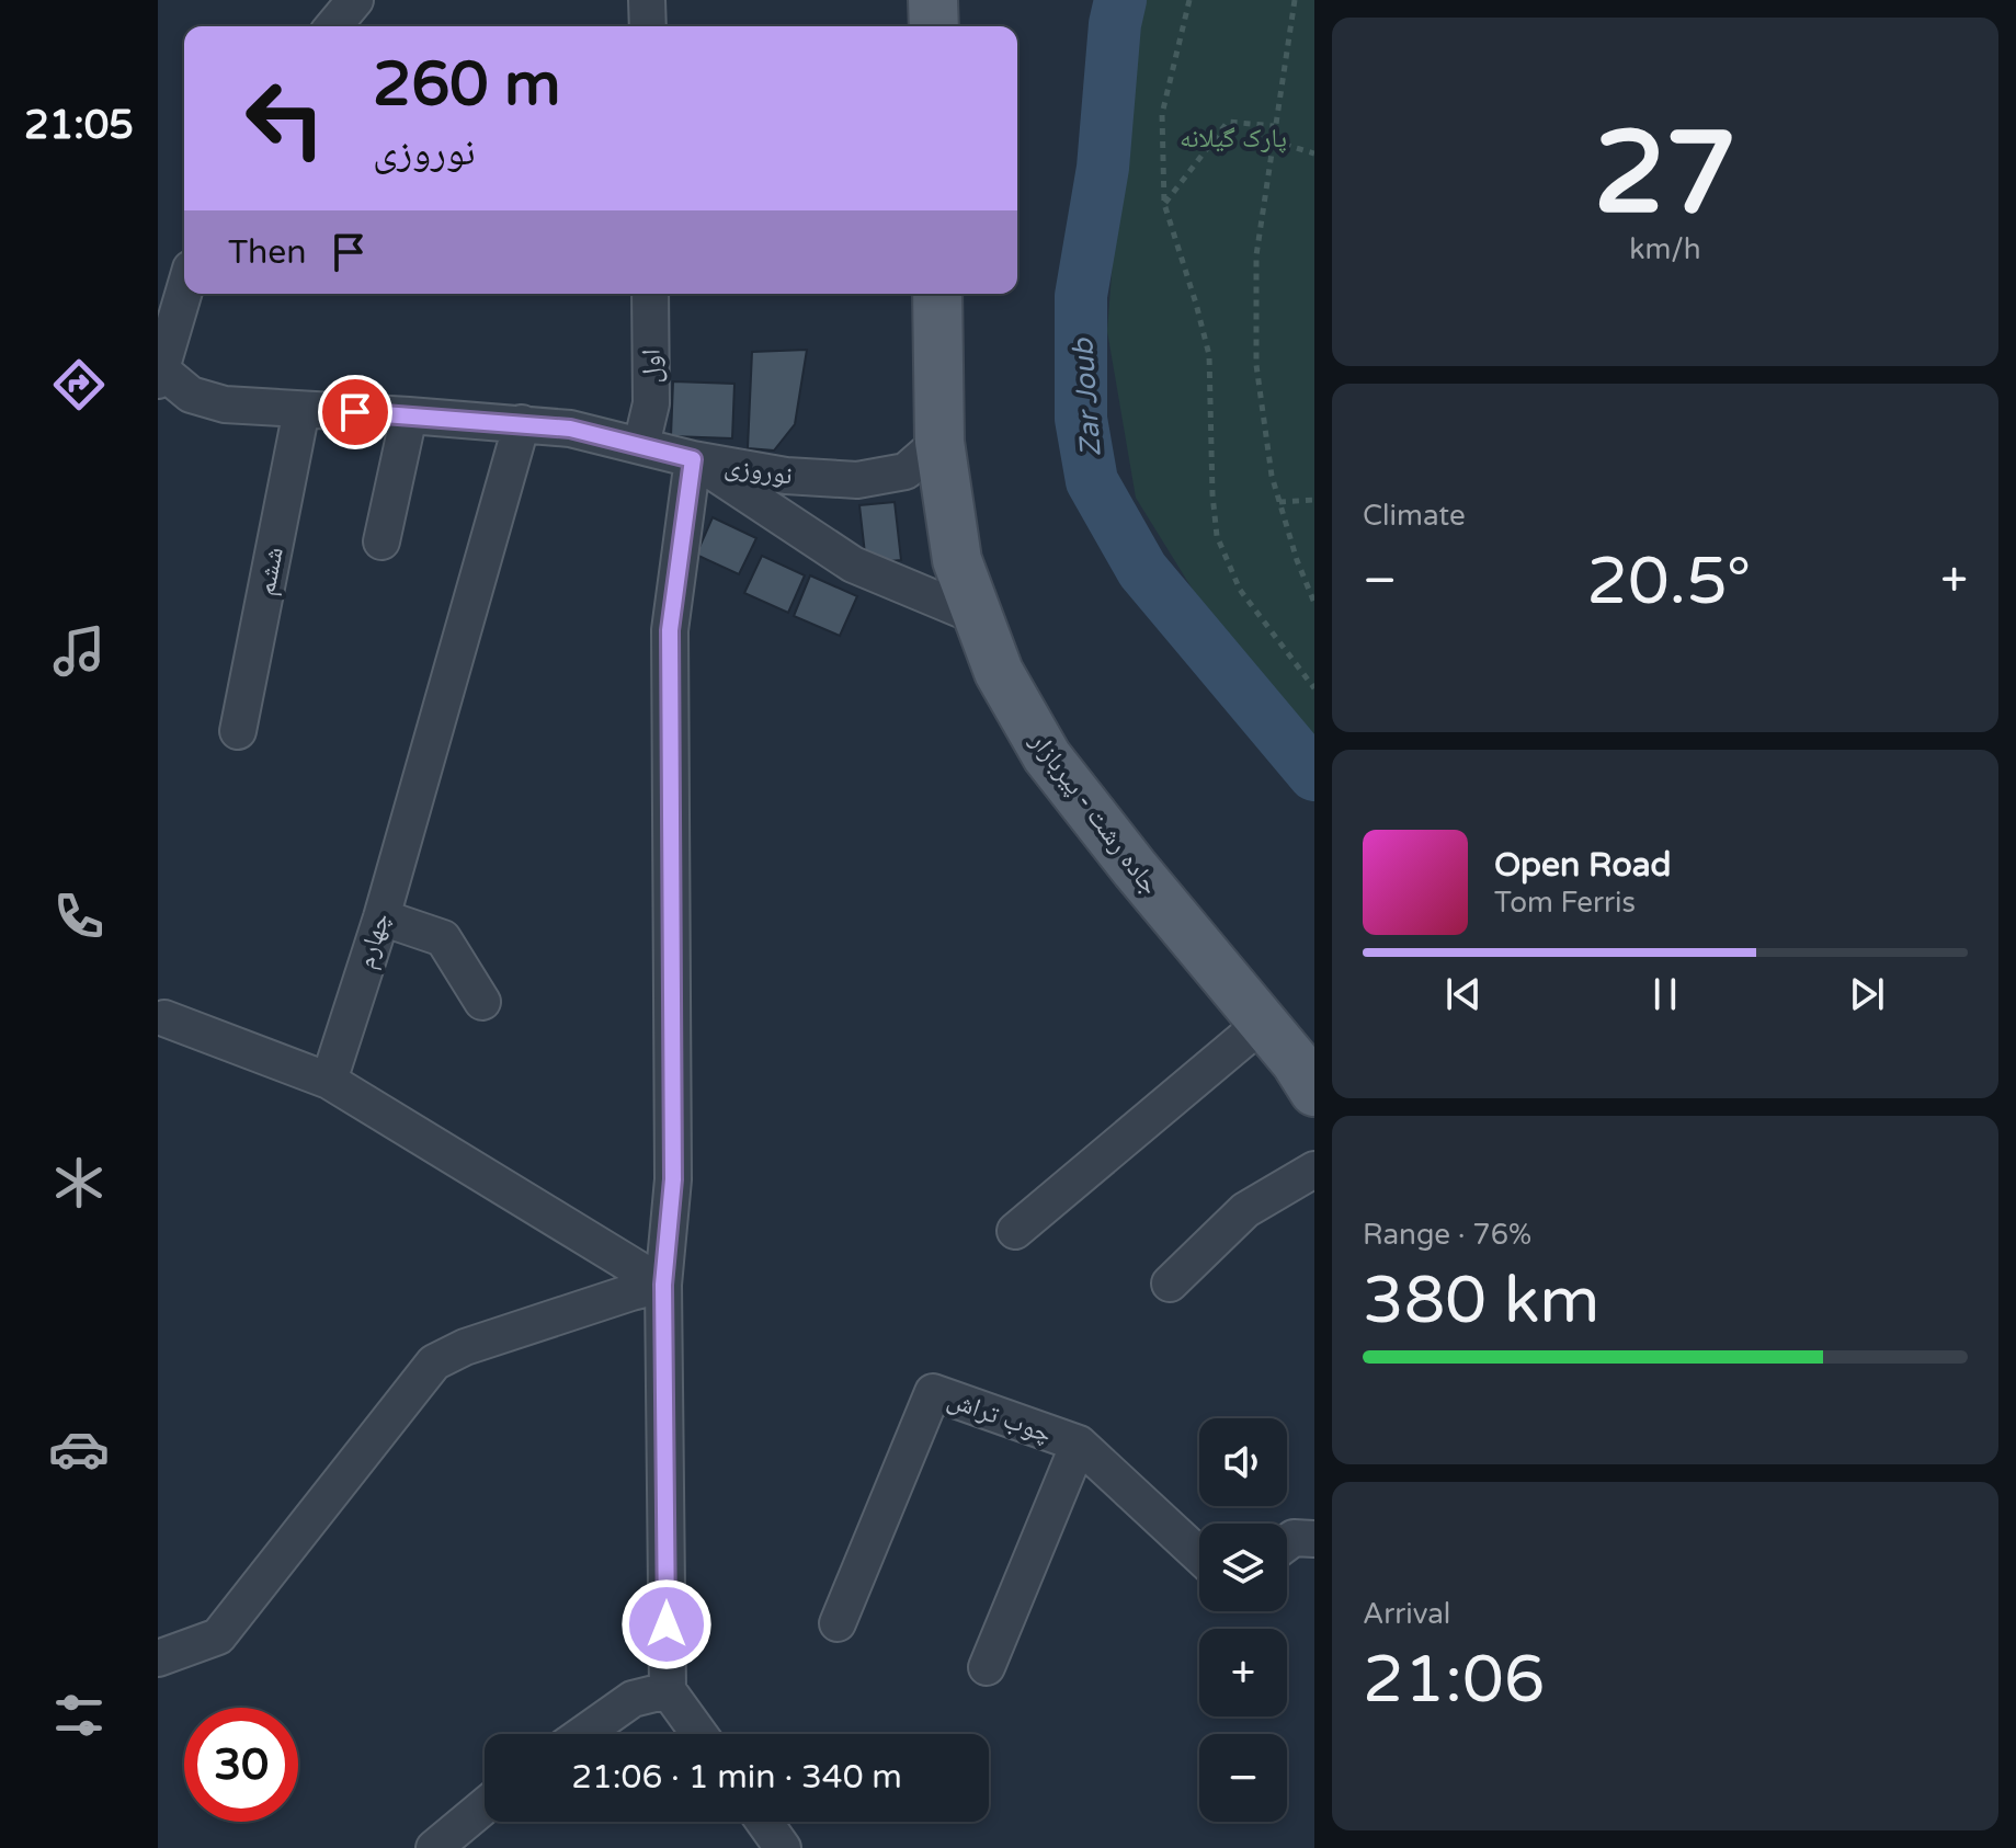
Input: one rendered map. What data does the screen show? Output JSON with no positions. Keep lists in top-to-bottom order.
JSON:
{
  "streets": {
    "main road": ["جاده رشت - پیربازار"],
    "street": [
      "اول",
      "نوروزی",
      "ششم",
      "چهارم",
      "چوب تراش"
    ]
  },
  "crossings": [
    ["اول", "نوروزی"],
    ["نوروزی", "ششم"],
    ["نوروزی", "جاده رشت - پیربازار"],
    ["نوروزی", "چهارم"]
  ],
  "water": ["Zar Joub"],
  "parks": ["پارک گیلانه"],
  "page": {
    "tabs": "21:05",
    "tile": [
      ["27", "km/h"],
      "Climate",
      ["Range · 76%", "380 km"],
      ["Arrival", "21:06"]
    ],
    "turn": ["260 m", "نوروزی"],
    "then": "Then",
    "heat": ["−", "20.5°", "+"],
    "song": ["Open Road", "Tom Ferris"],
    "map_buttons": ["+", "−"],
    "limit": "30",
    "trip": "21:06 · 1 min · 340 m"
  }
}
